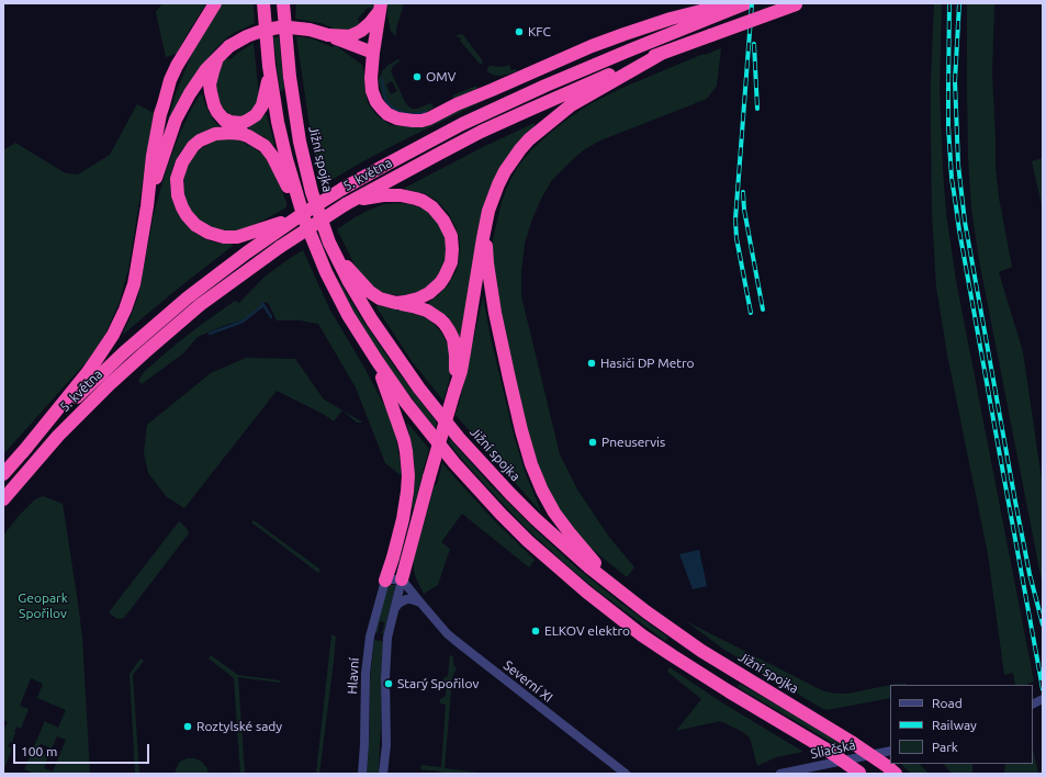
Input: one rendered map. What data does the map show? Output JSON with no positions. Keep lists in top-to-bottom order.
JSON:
{
  "streets": {
    "highway": ["Jižní spojka", "5. května"],
    "street": ["Hlavní", "Severní XI", "Sliačská"]
  },
  "parks": ["Geopark Spořilov"],
  "places": [
    "KFC",
    "OMV",
    "Hasiči DP Metro",
    "Pneuservis",
    "ELKOV elektro",
    "Starý Spořilov",
    "Roztylské sady"
  ],
  "legend": ["Road", "Railway", "Park"],
  "scale_bar": "100 m"
}
